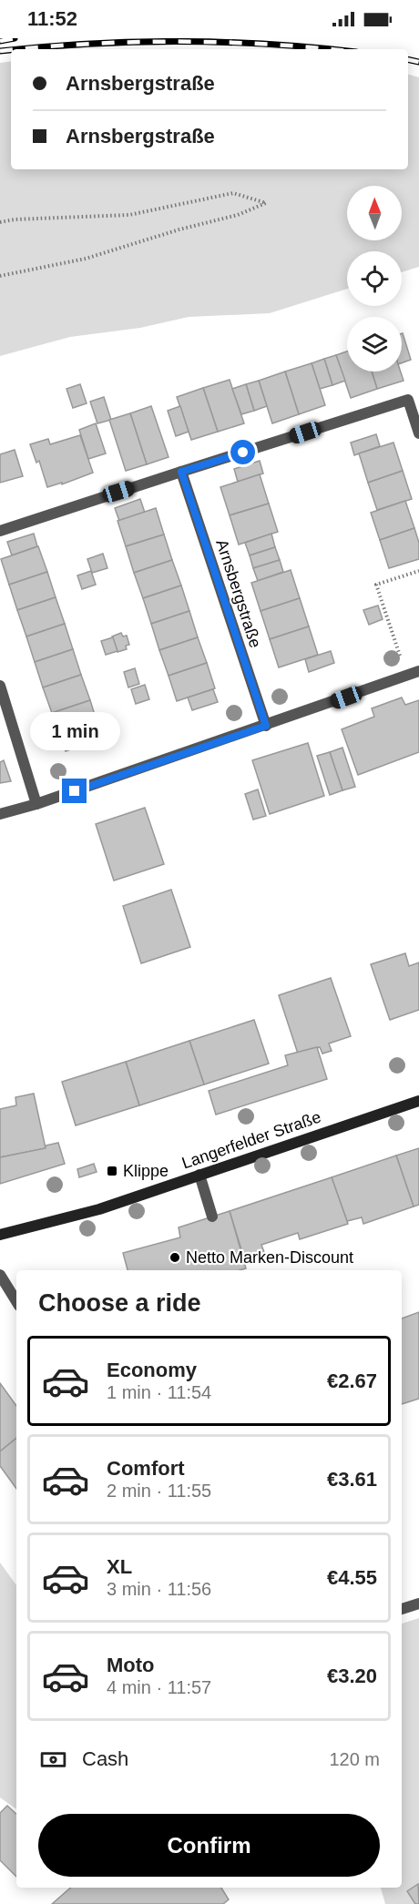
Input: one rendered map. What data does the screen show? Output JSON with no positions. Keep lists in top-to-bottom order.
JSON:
{
  "streets": {
    "main road": ["Langerfelder Straße"],
    "street": ["Arnsbergstraße"]
  },
  "places": {
    "transit": ["Klippe"],
    "other": ["Netto Marken-Discount"]
  },
  "north": "top",
  "page": {
    "status": "11:52",
    "banner": ["Arnsbergstraße", "Arnsbergstraße"],
    "bubble": "1 min",
    "heading": "Choose a ride",
    "list": [
      {
        "name": "Economy",
        "note": "1 min · 11:54",
        "value": "€2.67"
      },
      {
        "name": "Comfort",
        "note": "2 min · 11:55",
        "value": "€3.61"
      },
      {
        "name": "XL",
        "note": "3 min · 11:56",
        "value": "€4.55"
      },
      {
        "name": "Moto",
        "note": "4 min · 11:57",
        "value": "€3.20"
      }
    ],
    "pay": ["Cash", "120 m"],
    "buttons": "Confirm"
  }
}
